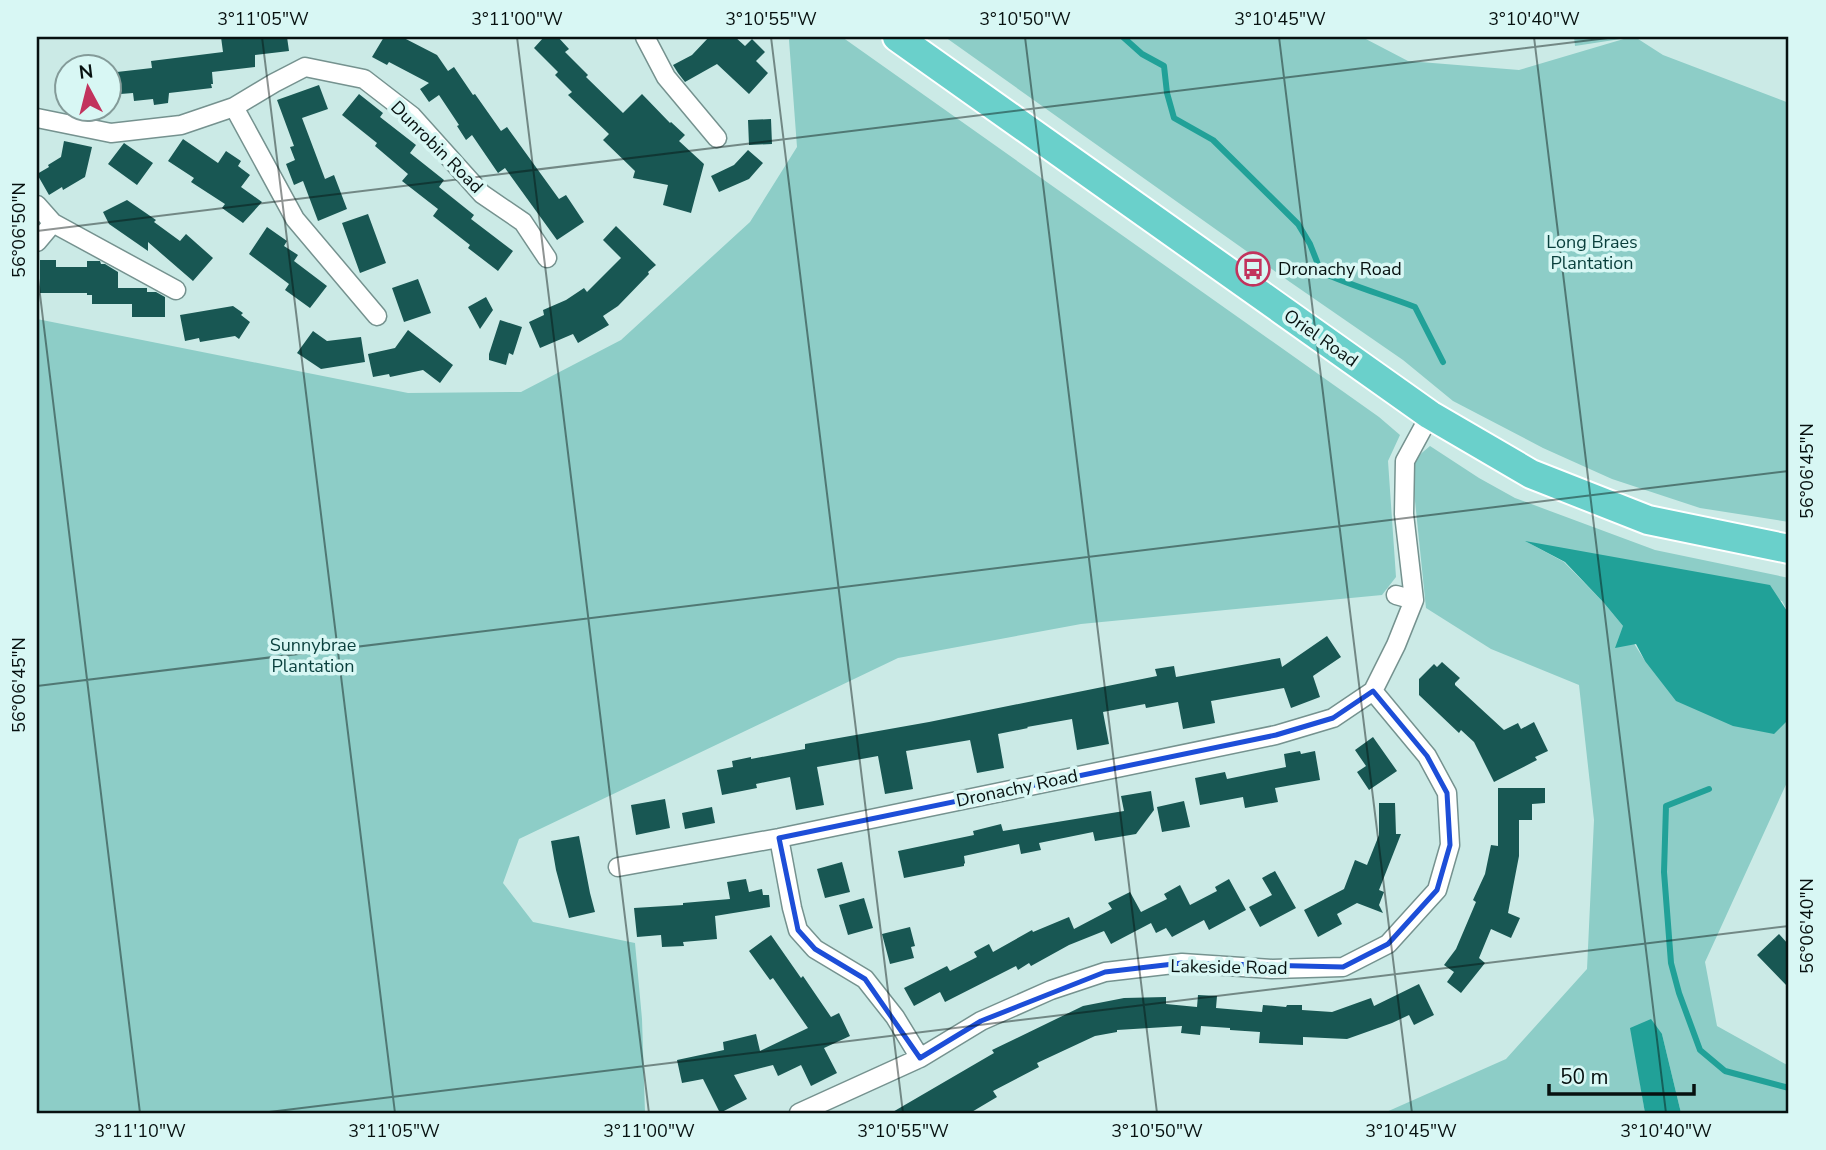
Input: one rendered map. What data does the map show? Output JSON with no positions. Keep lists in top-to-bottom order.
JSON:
{
  "streets": {
    "main road": ["Oriel Road"],
    "street": ["Dunrobin Road", "Dronachy Road", "Lakeside Road"]
  },
  "crossings": [
    ["Oriel Road", "Dronachy Road"],
    ["Dronachy Road", "Lakeside Road"]
  ],
  "parks": ["Long Braes Plantation", "Sunnybrae Plantation"],
  "places": {
    "bus stop": ["Dronachy Road"]
  },
  "scale_bar": "50 m",
  "north": "top",
  "coordinates": [
    "3°11'05\"W",
    "3°11'00\"W",
    "3°10'55\"W",
    "3°10'50\"W",
    "3°10'45\"W",
    "3°10'40\"W",
    "56°06'50\"N",
    "56°06'45\"N",
    "56°06'40\"N",
    "3°11'10\"W"
  ]
}
